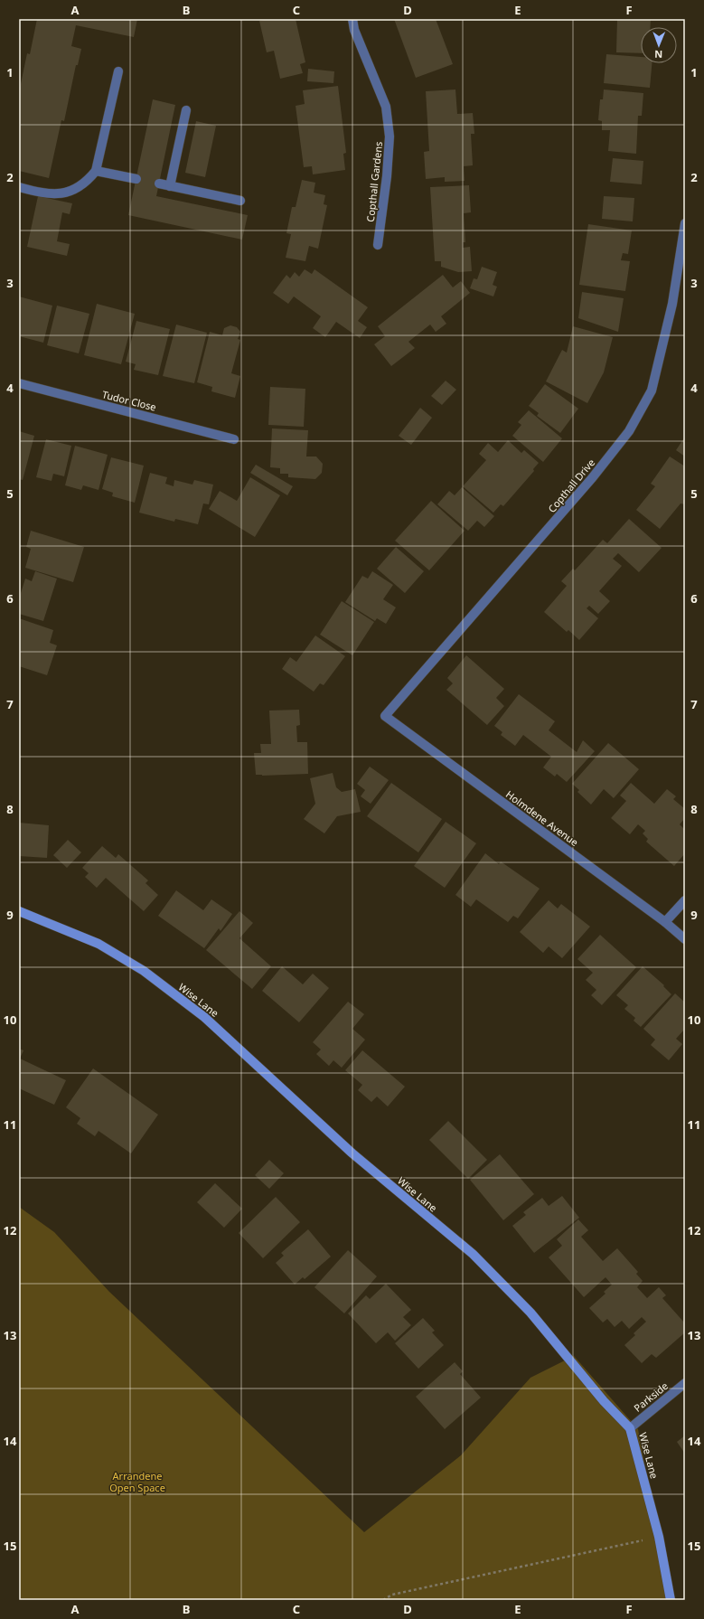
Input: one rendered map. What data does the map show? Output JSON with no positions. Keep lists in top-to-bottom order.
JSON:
{
  "streets": {
    "street": [
      "Copthall Gardens",
      "Tudor Close",
      "Copthall Drive",
      "Holmdene Avenue",
      "Wise Lane",
      "Parkside"
    ]
  },
  "crossings": [
    ["Copthall Drive", "Holmdene Avenue"],
    ["Wise Lane", "Parkside"]
  ],
  "parks": ["Arrandene Open Space"],
  "north": "bottom",
  "grid": {
    "columns": [
      "A",
      "B",
      "C",
      "D",
      "E",
      "F"
    ],
    "rows": [
      "1",
      "2",
      "3",
      "4",
      "5",
      "6",
      "7",
      "8",
      "9",
      "10",
      "11",
      "12",
      "13",
      "14",
      "15"
    ]
  }
}
